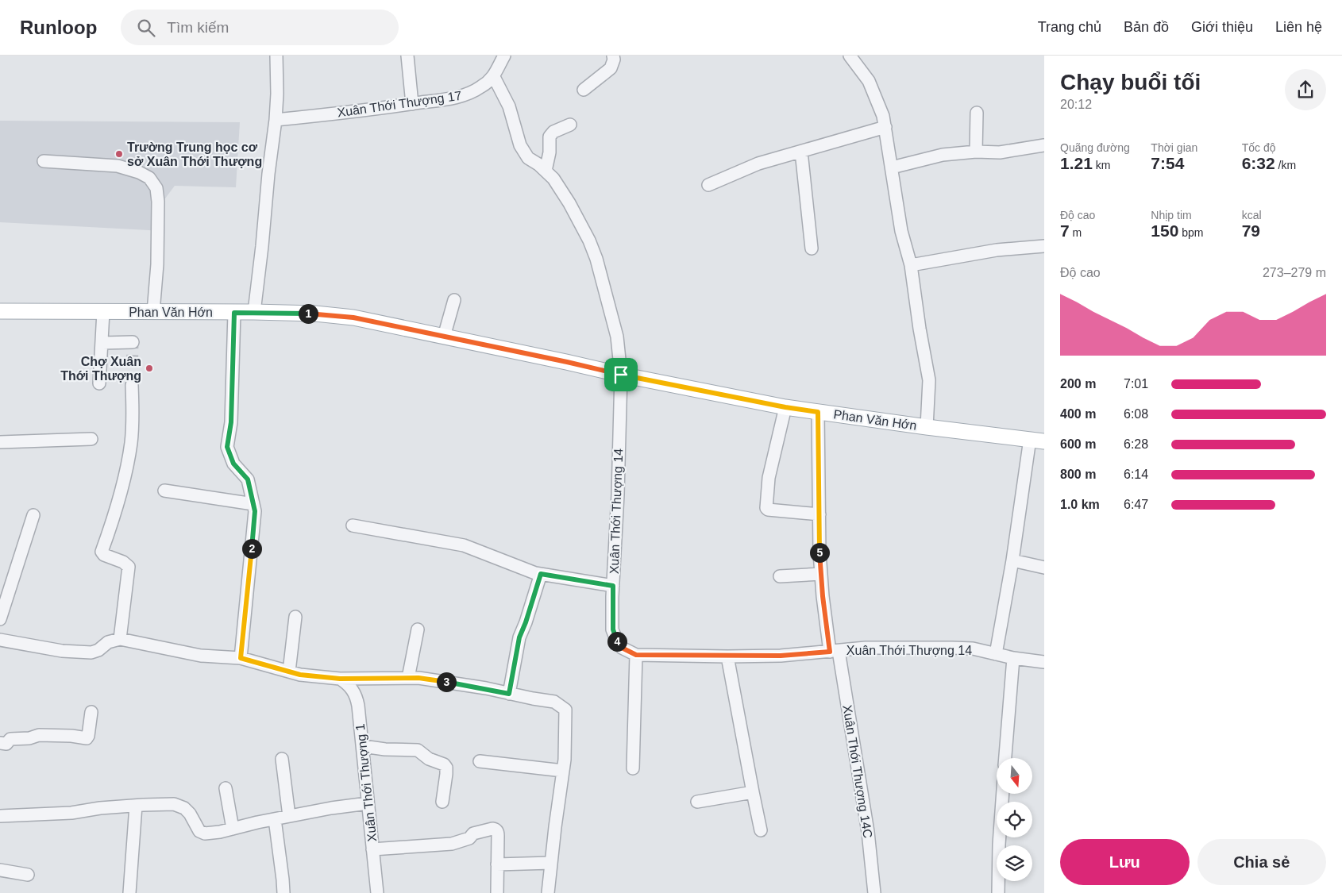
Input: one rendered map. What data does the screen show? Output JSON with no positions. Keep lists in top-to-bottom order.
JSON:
{
  "streets": {
    "main road": ["Phan Văn Hớn"],
    "street": [
      "Xuân Thới Thượng 17",
      "Xuân Thới Thượng 14",
      "Xuân Thới Thượng 14C",
      "Xuân Thới Thượng 1"
    ]
  },
  "crossings": [
    ["Xuân Thới Thượng 17", "Xuân Thới Thượng 14"],
    ["Phan Văn Hớn", "Xuân Thới Thượng 14"],
    ["Phan Văn Hớn", "Xuân Thới Thượng 14C"],
    ["Xuân Thới Thượng 14", "Xuân Thới Thượng 14C"]
  ],
  "places": ["Trường Trung học cơ sở Xuân Thới Thượng", "Chợ Xuân Thới Thượng"],
  "north": "bottom",
  "page": {
    "header": "Runloop",
    "search": "Tìm kiếm",
    "nav": [
      "Trang chủ",
      "Bản đồ",
      "Giới thiệu",
      "Liên hệ"
    ],
    "heading": ["Chạy buổi tối", "20:12"],
    "stats": [
      ["Quãng đường", "1.21 km"],
      ["Thời gian", "7:54"],
      ["Tốc độ", "6:32 /km"],
      ["Độ cao", "7 m"],
      ["Nhịp tim", "150 bpm"],
      ["kcal", "79"]
    ],
    "chart": ["Độ cao", "273–279 m"],
    "pins": [
      "1",
      "2",
      "5",
      "4",
      "3"
    ],
    "list": [
      {
        "name": "200 m",
        "note": "7:01"
      },
      {
        "name": "400 m",
        "note": "6:08"
      },
      {
        "name": "600 m",
        "note": "6:28"
      },
      {
        "name": "800 m",
        "note": "6:14"
      },
      {
        "name": "1.0 km",
        "note": "6:47"
      }
    ],
    "buttons": ["Lưu", "Chia sẻ"]
  }
}
